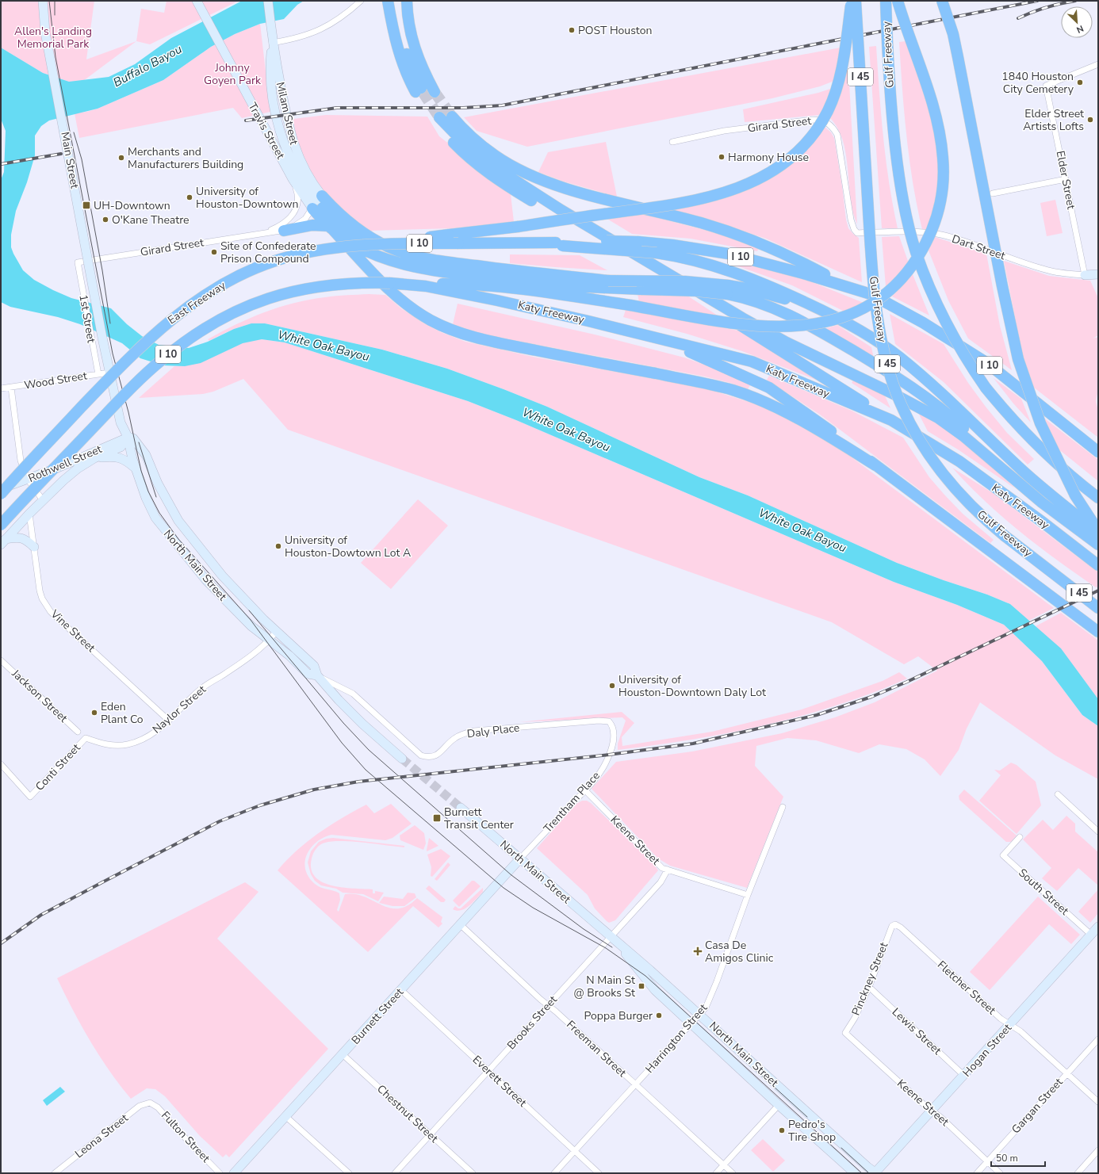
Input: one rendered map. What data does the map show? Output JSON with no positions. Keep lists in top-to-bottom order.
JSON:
{
  "streets": {
    "highway": [
      "Gulf Freeway",
      "I 45",
      "I 10",
      "East Freeway",
      "Katy Freeway"
    ],
    "main road": [
      "Milam Street",
      "Travis Street",
      "Main Street",
      "Dart Street",
      "Rothwell Street",
      "North Main Street",
      "Burnett Street",
      "Hogan Street"
    ],
    "street": [
      "Girard Street",
      "Elder Street",
      "1st Street",
      "Wood Street",
      "Vine Street",
      "Jackson Street",
      "Naylor Street",
      "Daly Place",
      "Conti Street",
      "Trentham Place",
      "Keene Street",
      "South Street",
      "Pinckney Street",
      "Fletcher Street",
      "Brooks Street",
      "Lewis Street",
      "Harrington Street",
      "Freeman Street",
      "Everett Street",
      "Gargan Street",
      "Chestnut Street",
      "Leona Street",
      "Fulton Street"
    ]
  },
  "crossings": [
    ["Milam Street", "Girard Street"],
    ["Milam Street", "Travis Street"],
    ["Girard Street", "Travis Street"],
    ["Girard Street", "Dart Street"],
    ["Girard Street", "1st Street"],
    ["Main Street", "North Main Street"],
    ["Elder Street", "Dart Street"],
    ["I 10", "East Freeway"],
    ["I 10", "Katy Freeway"],
    ["1st Street", "Wood Street"],
    ["Wood Street", "North Main Street"],
    ["Rothwell Street", "North Main Street"],
    ["North Main Street", "Naylor Street"],
    ["North Main Street", "Daly Place"],
    ["North Main Street", "Trentham Place"],
    ["North Main Street", "Burnett Street"],
    ["North Main Street", "Brooks Street"],
    ["North Main Street", "Harrington Street"],
    ["North Main Street", "Hogan Street"],
    ["Vine Street", "Naylor Street"],
    ["Naylor Street", "Conti Street"],
    ["Daly Place", "Trentham Place"],
    ["Trentham Place", "Keene Street"],
    ["Trentham Place", "Burnett Street"],
    ["Keene Street", "Pinckney Street"],
    ["Keene Street", "Brooks Street"],
    ["Keene Street", "Harrington Street"],
    ["Keene Street", "Hogan Street"],
    ["Keene Street", "Gargan Street"],
    ["South Street", "Hogan Street"],
    ["Pinckney Street", "Fletcher Street"],
    ["Pinckney Street", "Lewis Street"],
    ["Fletcher Street", "Hogan Street"],
    ["Fletcher Street", "Gargan Street"],
    ["Burnett Street", "Freeman Street"],
    ["Burnett Street", "Everett Street"],
    ["Burnett Street", "Chestnut Street"],
    ["Brooks Street", "Freeman Street"],
    ["Brooks Street", "Everett Street"],
    ["Brooks Street", "Chestnut Street"],
    ["Lewis Street", "Hogan Street"],
    ["Harrington Street", "Freeman Street"],
    ["Harrington Street", "Everett Street"],
    ["Leona Street", "Fulton Street"]
  ],
  "water": ["Buffalo Bayou", "White Oak Bayou"],
  "parks": ["Allen's Landing Memorial Park", "Johnny Goyen Park"],
  "places": {
    "other": [
      "POST Houston",
      "1840 Houston City Cemetery",
      "Elder Street Artists Lofts",
      "Harmony House",
      "Merchants and Manufacturers Building",
      "University of Houston-Downtown",
      "O'Kane Theatre",
      "Site of Confederate Prison Compound",
      "University of Houston-Dowtown Lot A",
      "University of Houston-Downtown Daly Lot",
      "Eden Plant Co",
      "Poppa Burger",
      "Pedro's Tire Shop"
    ],
    "transit": ["UH-Downtown", "Burnett Transit Center", "N Main St @ Brooks St"],
    "health": ["Casa De Amigos Clinic"]
  },
  "scale_bar": "50 m",
  "north": "bottom right"
}
